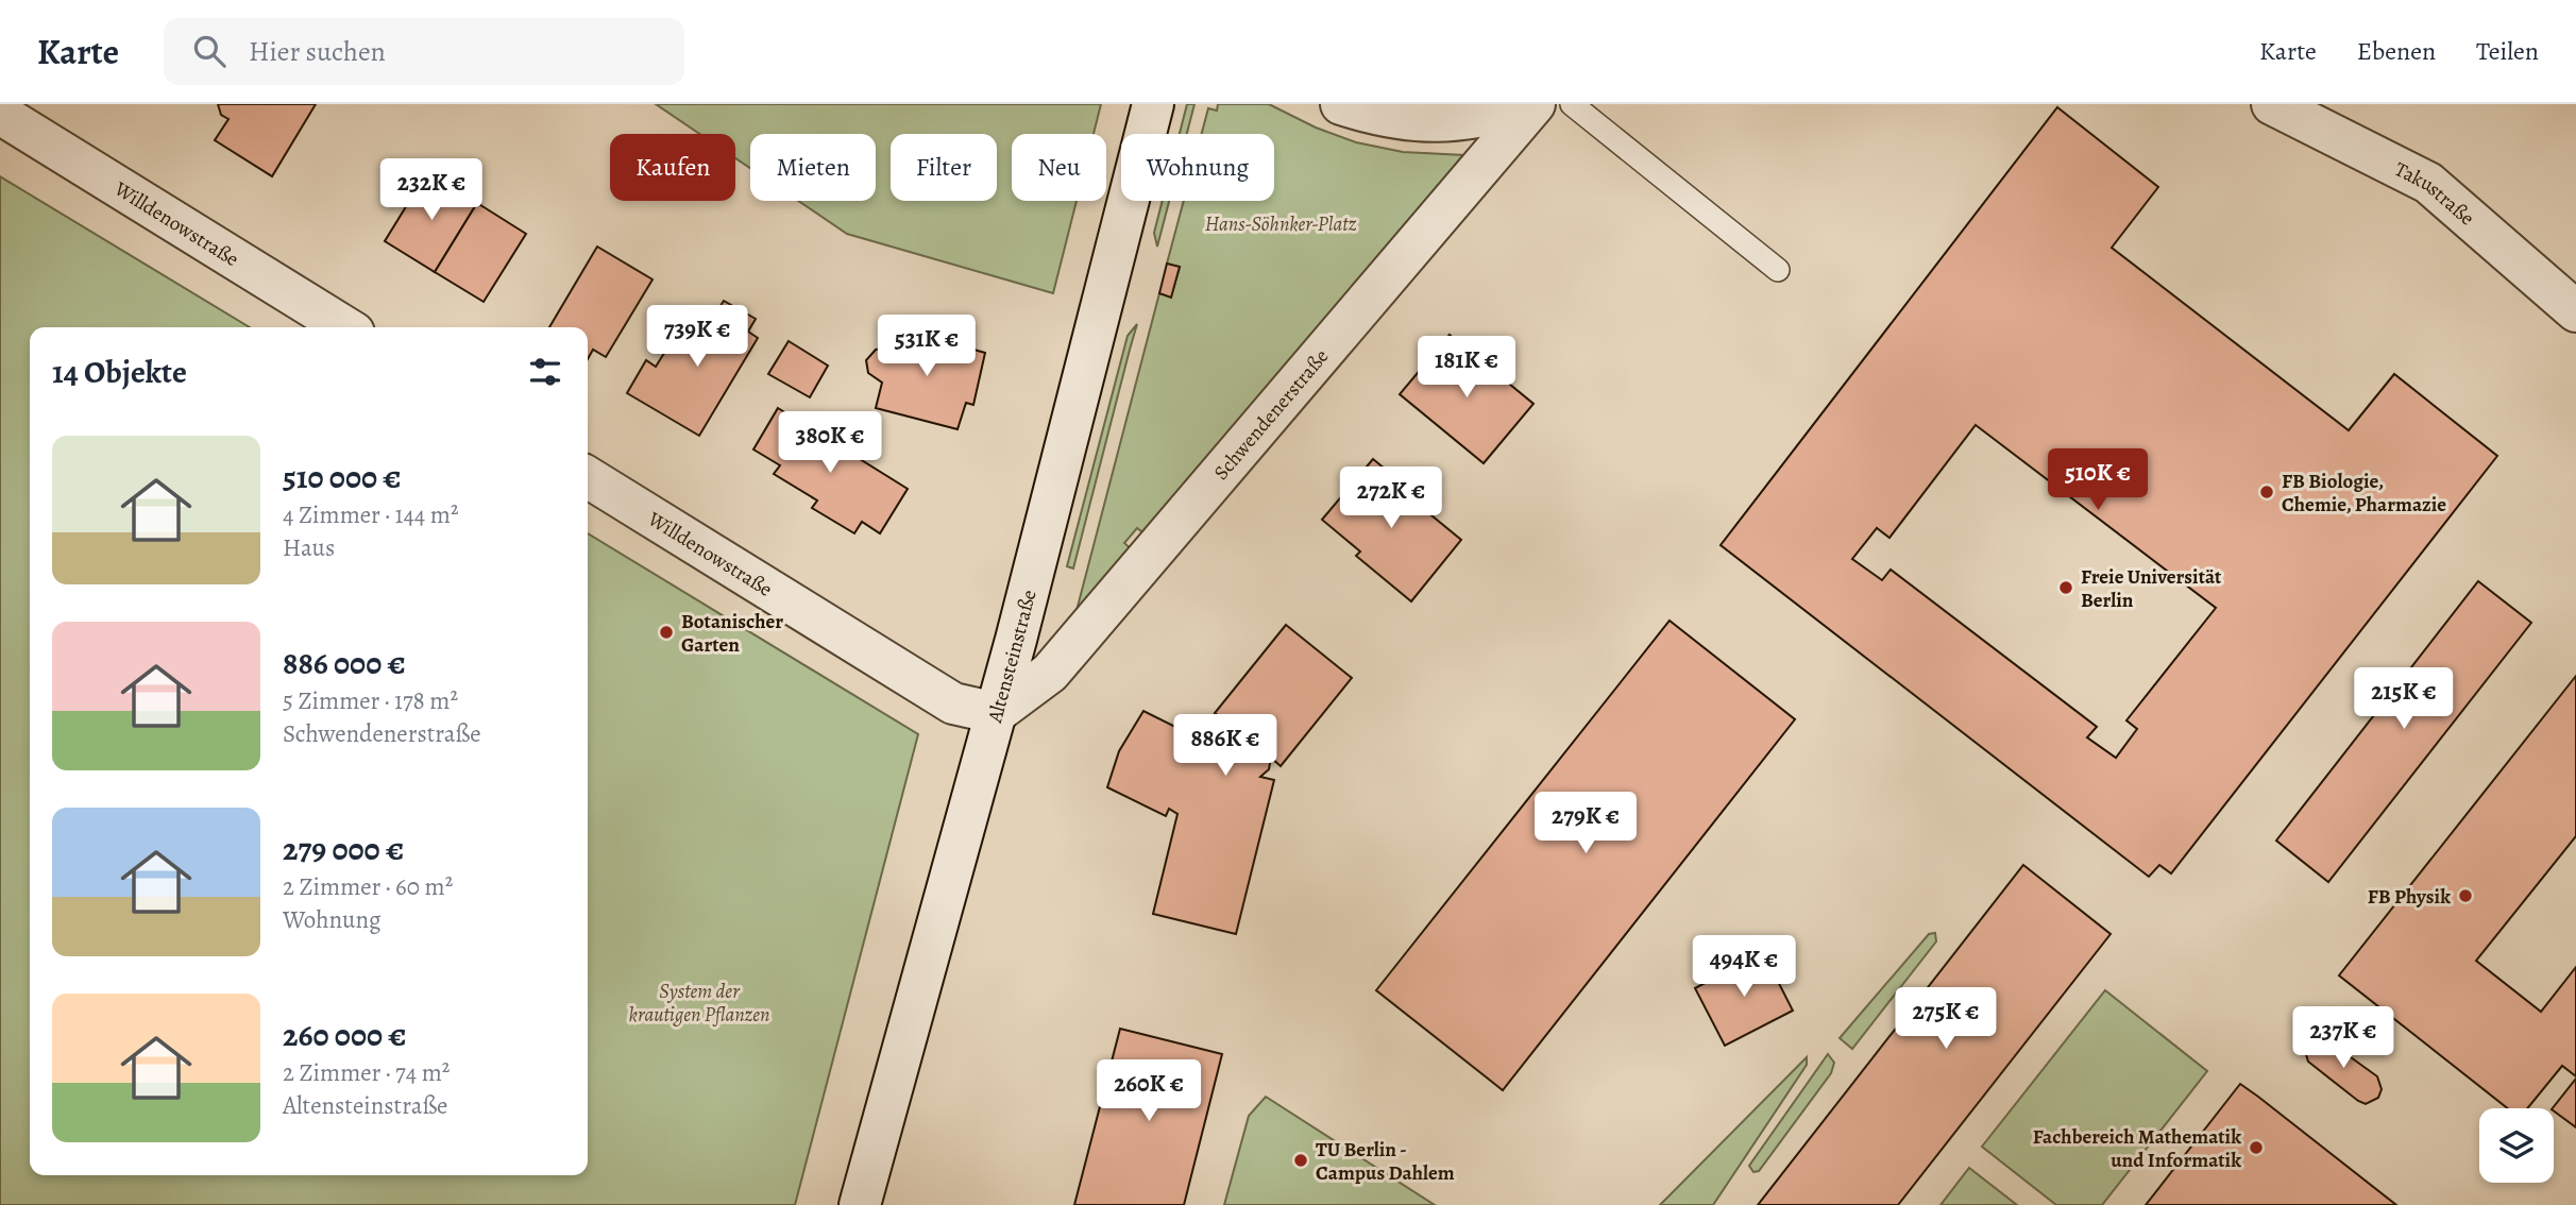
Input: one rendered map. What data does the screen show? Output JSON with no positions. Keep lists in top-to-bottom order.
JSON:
{
  "streets": {
    "street": [
      "Takustraße",
      "Willdenowstraße",
      "Schwendenerstraße",
      "Altensteinstraße"
    ]
  },
  "crossings": [
    ["Willdenowstraße", "Schwendenerstraße"],
    ["Willdenowstraße", "Altensteinstraße"],
    ["Schwendenerstraße", "Altensteinstraße"]
  ],
  "parks": ["Hans-Söhnker-Platz", "System der krautigen Pflanzen"],
  "places": [
    "FB Biologie, Chemie, Pharmazie",
    "Freie Universität Berlin",
    "Botanischer Garten",
    "FB Physik",
    "Fachbereich Mathematik und Informatik",
    "TU Berlin - Campus Dahlem"
  ],
  "page": {
    "header": "Karte",
    "search": "Hier suchen",
    "nav": ["Karte", "Ebenen", "Teilen"],
    "chip": [
      "Kaufen",
      "Mieten",
      "Filter",
      "Neu",
      "Wohnung"
    ],
    "price": [
      "232K €",
      "739K €",
      "531K €",
      "181K €",
      "380K €",
      "510K €",
      "272K €",
      "215K €",
      "886K €",
      "279K €",
      "494K €",
      "275K €",
      "237K €",
      "260K €"
    ],
    "heading": "14 Objekte",
    "list": [
      {
        "name": "510 000 €",
        "note": "4 Zimmer · 144 m² · Haus"
      },
      {
        "name": "886 000 €",
        "note": "5 Zimmer · 178 m² · Schwendenerstraße"
      },
      {
        "name": "279 000 €",
        "note": "2 Zimmer · 60 m² · Wohnung"
      },
      {
        "name": "260 000 €",
        "note": "2 Zimmer · 74 m² · Altensteinstraße"
      }
    ]
  }
}
